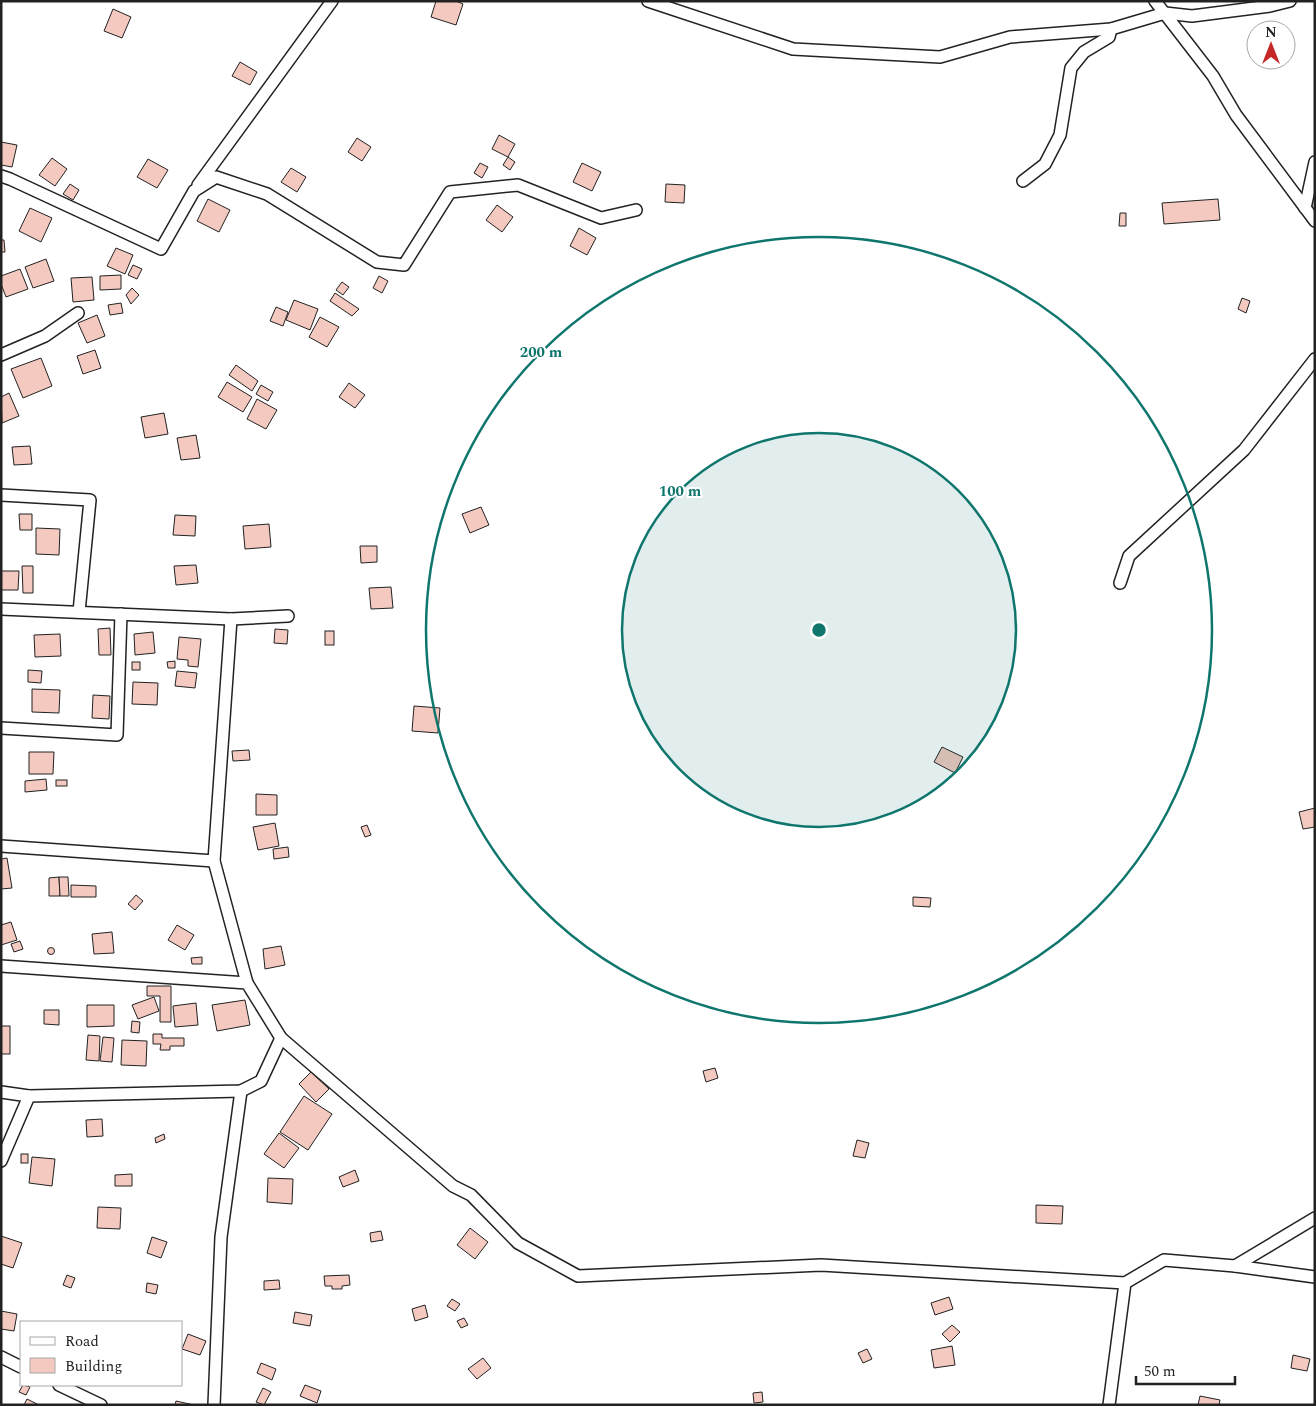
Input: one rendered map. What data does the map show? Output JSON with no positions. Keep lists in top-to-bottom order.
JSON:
{
  "legend": ["Road", "Building"],
  "scale_bar": "50 m",
  "north": "top",
  "rings": ["200 m", "100 m"]
}
